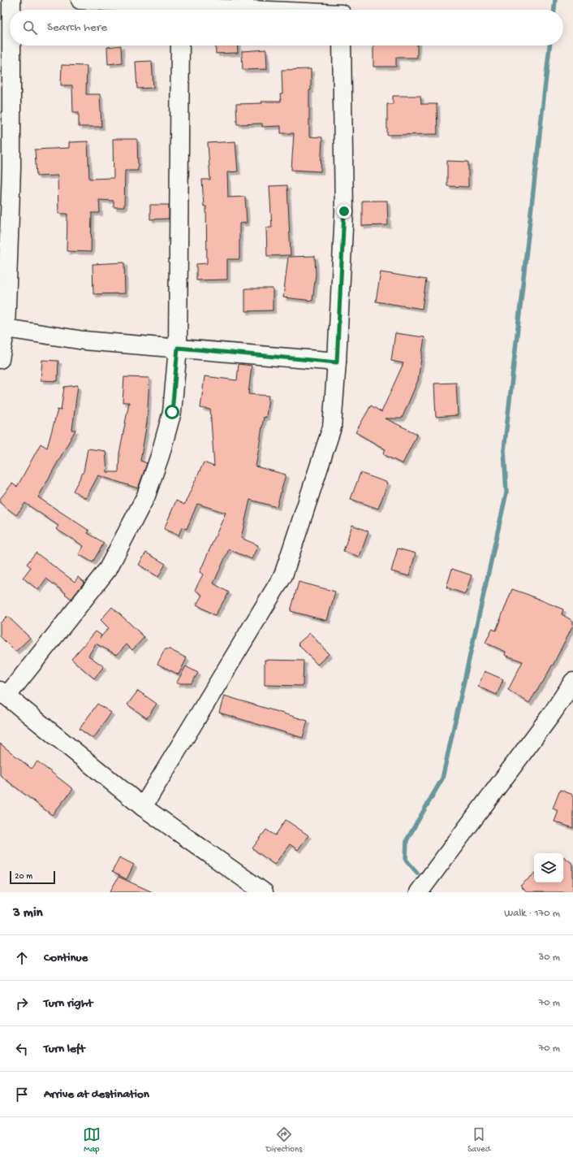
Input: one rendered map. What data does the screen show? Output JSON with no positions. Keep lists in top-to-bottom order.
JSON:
{
  "scale_bar": "20 m",
  "page": {
    "search": "Search here",
    "scale": "20 m",
    "heading": ["3 min", "Walk · 170 m"],
    "list": [
      ["Continue", "30 m"],
      ["Turn right", "70 m"],
      ["Turn left", "70 m"],
      "Arrive at destination"
    ],
    "nav": ["Map", "Directions", "Saved"]
  }
}
